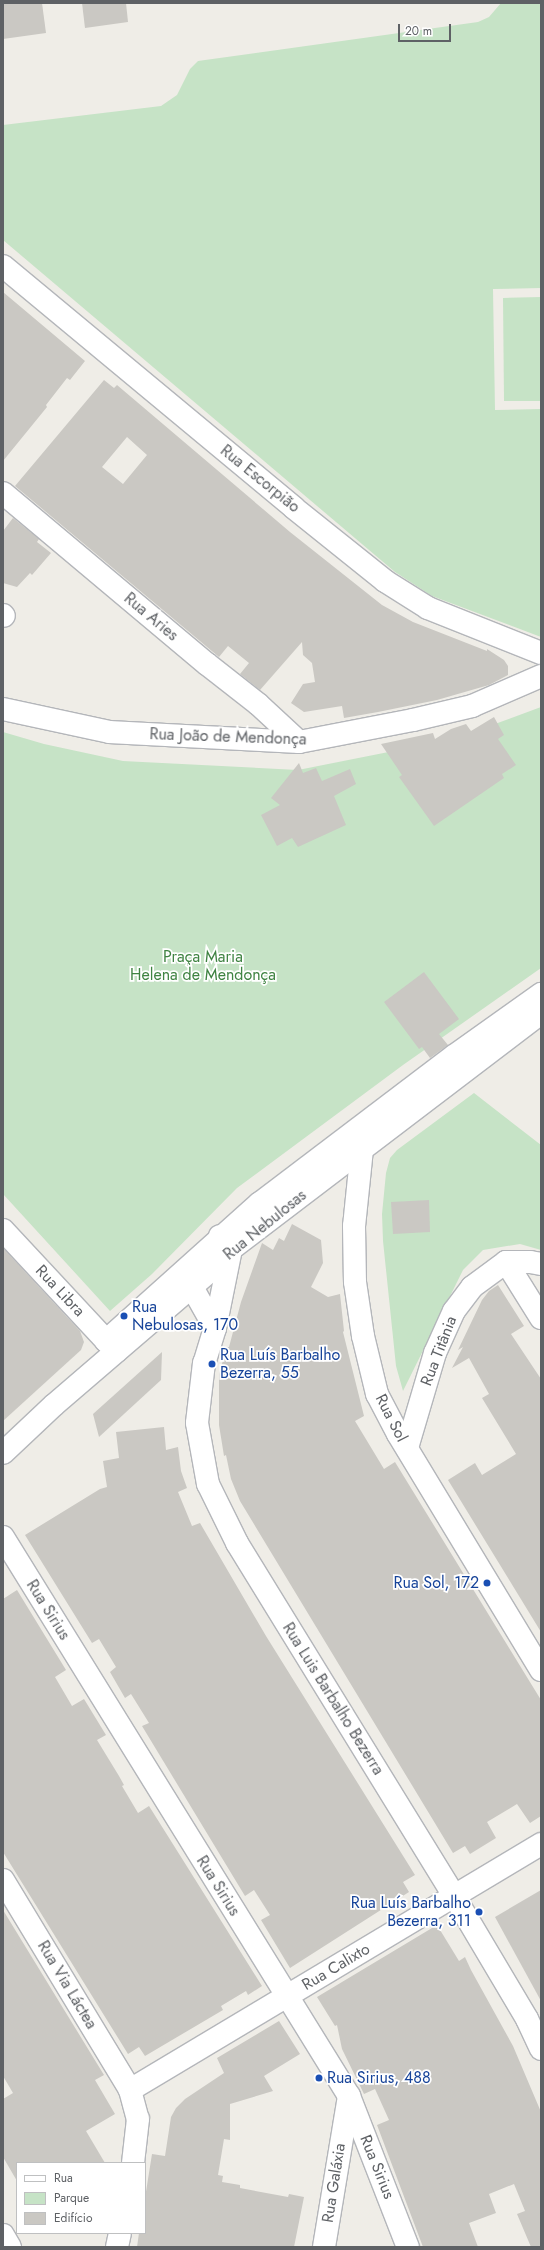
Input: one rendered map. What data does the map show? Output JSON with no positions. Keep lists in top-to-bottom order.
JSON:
{
  "streets": {
    "street": [
      "Rua Escorpião",
      "Rua Aries",
      "Rua João de Mendonça",
      "Rua Nebulosas",
      "Rua Libra",
      "Rua Titânia",
      "Rua Sol",
      "Rua Sirius",
      "Rua Luis Barbalho Bezerra",
      "Rua Calixto",
      "Rua Via Láctea",
      "Rua Galáxia"
    ]
  },
  "crossings": [
    ["Rua Aries", "Rua João de Mendonça"],
    ["Rua Nebulosas", "Rua Libra"],
    ["Rua Nebulosas", "Rua Sol"],
    ["Rua Nebulosas", "Rua Luis Barbalho Bezerra"],
    ["Rua Titânia", "Rua Sol"],
    ["Rua Sirius", "Rua Calixto"],
    ["Rua Sirius", "Rua Galáxia"],
    ["Rua Luis Barbalho Bezerra", "Rua Calixto"],
    ["Rua Calixto", "Rua Via Láctea"]
  ],
  "parks": ["Praça Maria Helena de Mendonça"],
  "places": [
    "Rua Nebulosas, 170",
    "Rua Luís Barbalho Bezerra, 55",
    "Rua Sol, 172",
    "Rua Luís Barbalho Bezerra, 311",
    "Rua Sirius, 488"
  ],
  "legend": ["Rua", "Parque", "Edifício"],
  "scale_bar": "20 m"
}
